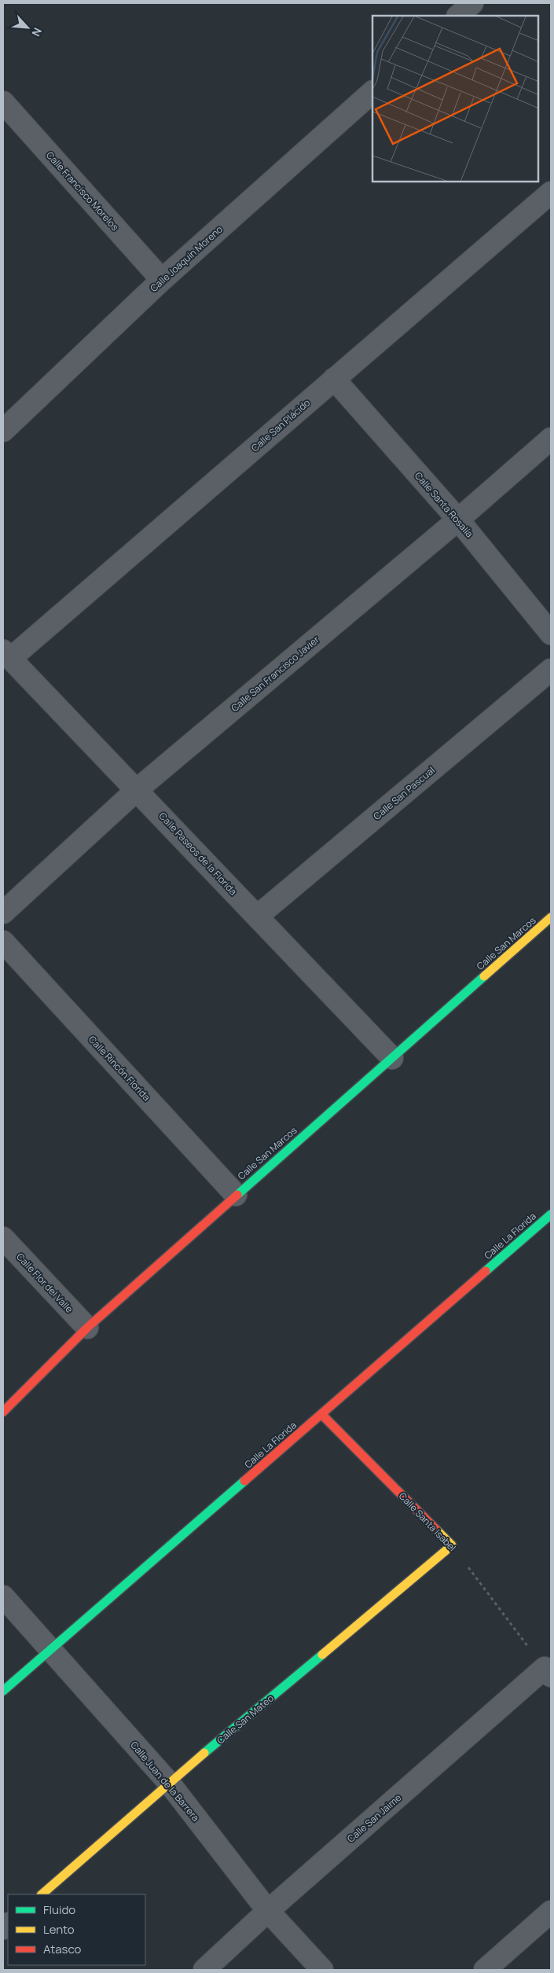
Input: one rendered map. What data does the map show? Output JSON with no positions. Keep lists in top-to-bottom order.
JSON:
{
  "streets": {
    "street": [
      "Calle Francisco Morelos",
      "Calle Joaquín Moreno",
      "Calle San Plácido",
      "Calle Santa Rosalía",
      "Calle San Francisco Javier",
      "Calle San Pascual",
      "Calle Paseos de la Florida",
      "Calle San Marcos",
      "Calle Rincón Florida",
      "Calle La Florida",
      "Calle Flor del Valle",
      "Calle Santa Isabel",
      "Calle San Mateo",
      "Calle Juan de la Barrera",
      "Calle San Jaime"
    ]
  },
  "crossings": [
    ["Calle Francisco Morelos", "Calle Joaquín Moreno"],
    ["Calle San Plácido", "Calle Santa Rosalía"],
    ["Calle San Plácido", "Calle Paseos de la Florida"],
    ["Calle Santa Rosalía", "Calle San Francisco Javier"],
    ["Calle San Francisco Javier", "Calle Paseos de la Florida"],
    ["Calle San Pascual", "Calle Paseos de la Florida"],
    ["Calle Paseos de la Florida", "Calle San Marcos"],
    ["Calle San Marcos", "Calle Rincón Florida"],
    ["Calle San Marcos", "Calle Flor del Valle"],
    ["Calle La Florida", "Calle Santa Isabel"],
    ["Calle La Florida", "Calle Juan de la Barrera"],
    ["Calle Santa Isabel", "Calle San Mateo"],
    ["Calle Santa Isabel", "Calle San Jaime"],
    ["Calle San Mateo", "Calle Juan de la Barrera"],
    ["Calle Juan de la Barrera", "Calle San Jaime"]
  ],
  "legend": ["Fluido", "Lento", "Atasco"],
  "north": "bottom right"
}
